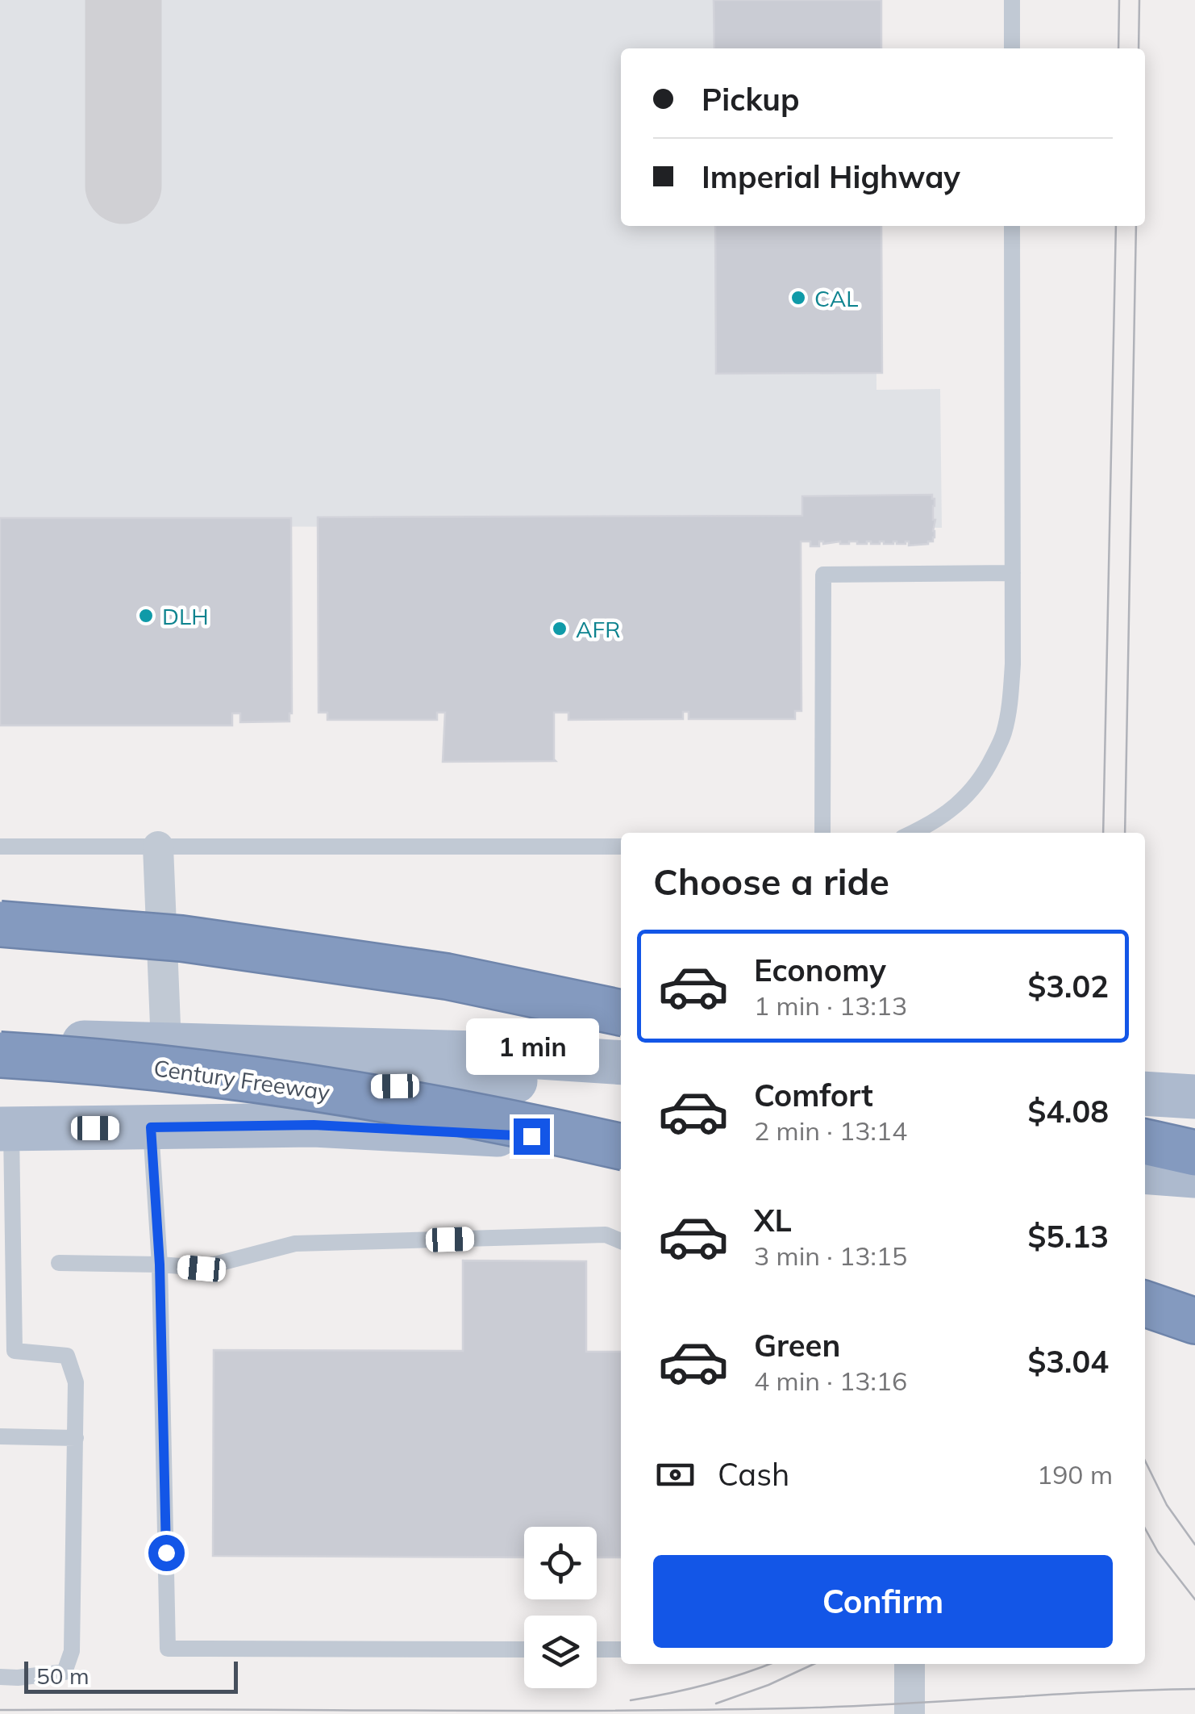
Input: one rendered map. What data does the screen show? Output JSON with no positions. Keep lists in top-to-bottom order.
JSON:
{
  "streets": {
    "highway": ["Century Freeway"]
  },
  "places": ["CAL", "DLH", "AFR"],
  "scale_bar": "50 m",
  "page": {
    "banner": ["Pickup", "Imperial Highway"],
    "heading": "Choose a ride",
    "list": [
      {
        "name": "Economy",
        "note": "1 min · 13:13",
        "value": "$3.02"
      },
      {
        "name": "Comfort",
        "note": "2 min · 13:14",
        "value": "$4.08"
      },
      {
        "name": "XL",
        "note": "3 min · 13:15",
        "value": "$5.13"
      },
      {
        "name": "Green",
        "note": "4 min · 13:16",
        "value": "$3.04"
      }
    ],
    "bubble": "1 min",
    "pay": ["Cash", "190 m"],
    "buttons": "Confirm",
    "scale": "50 m"
  }
}
